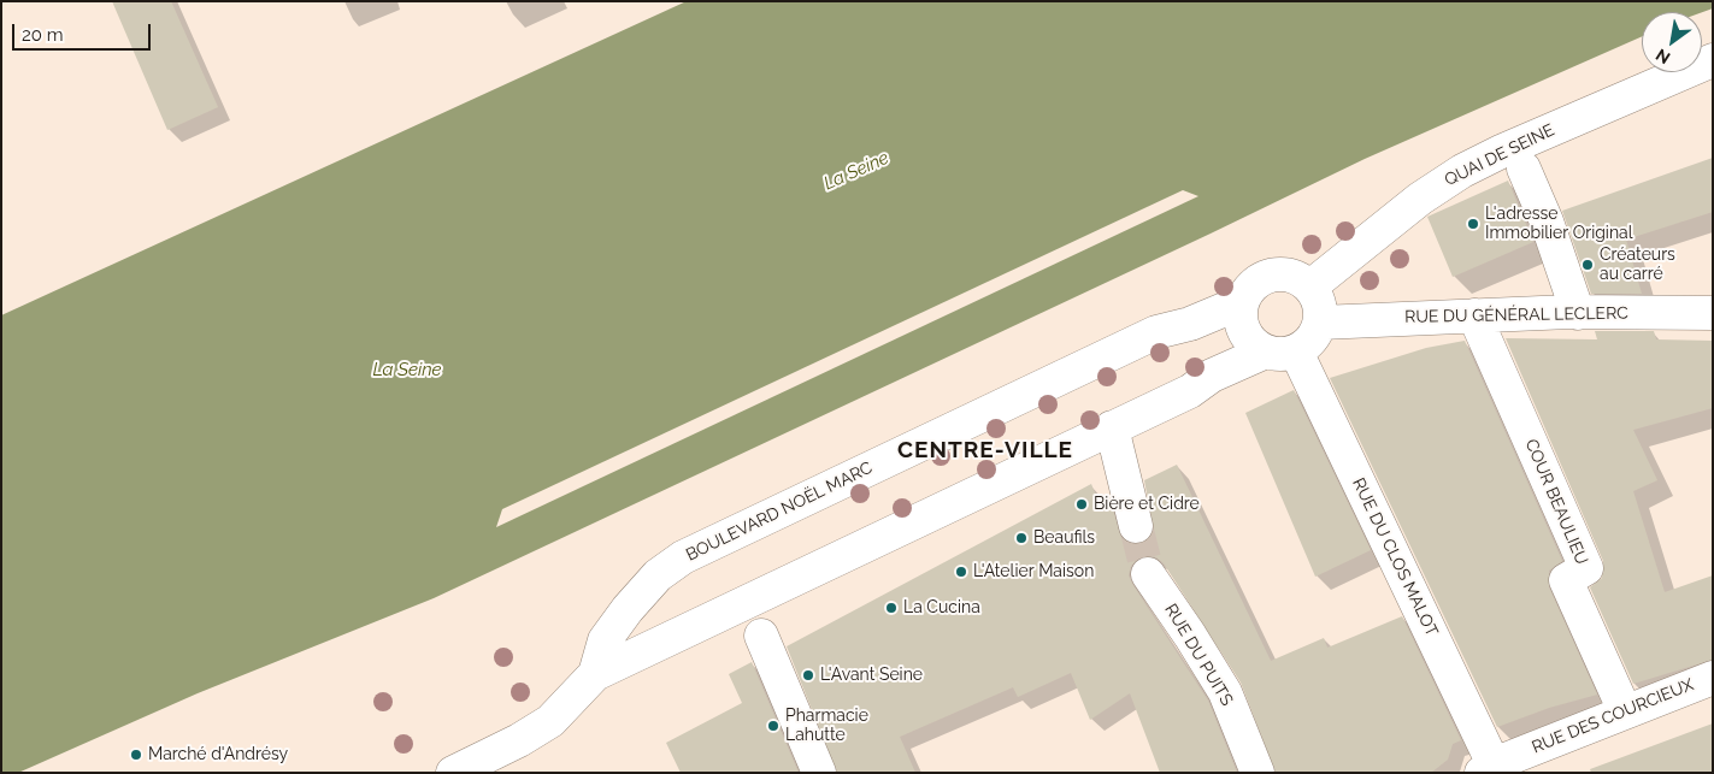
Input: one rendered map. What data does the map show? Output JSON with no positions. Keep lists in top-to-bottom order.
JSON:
{
  "streets": {
    "street": [
      "QUAI DE SEINE",
      "RUE DU GÉNÉRAL LECLERC",
      "COUR BEAULIEU",
      "BOULEVARD NOËL MARC",
      "RUE DU CLOS MALOT",
      "RUE DU PUITS",
      "RUE DES COURCIEUX"
    ]
  },
  "crossings": [
    ["QUAI DE SEINE", "RUE DU GÉNÉRAL LECLERC"],
    ["QUAI DE SEINE", "BOULEVARD NOËL MARC"],
    ["QUAI DE SEINE", "RUE DU CLOS MALOT"],
    ["RUE DU GÉNÉRAL LECLERC", "COUR BEAULIEU"],
    ["RUE DU GÉNÉRAL LECLERC", "BOULEVARD NOËL MARC"],
    ["RUE DU GÉNÉRAL LECLERC", "RUE DU CLOS MALOT"],
    ["COUR BEAULIEU", "RUE DES COURCIEUX"],
    ["BOULEVARD NOËL MARC", "RUE DU CLOS MALOT"],
    ["RUE DU CLOS MALOT", "RUE DES COURCIEUX"]
  ],
  "districts": ["CENTRE-VILLE"],
  "water": ["La Seine"],
  "places": [
    "L'adresse Immobilier Original",
    "Créateurs au carré",
    "Bière et Cidre",
    "Beaufils",
    "L'Atelier Maison",
    "La Cucina",
    "L'Avant Seine",
    "Pharmacie Lahutte",
    "Marché d'Andrésy"
  ],
  "scale_bar": "20 m",
  "north": "bottom left"
}
